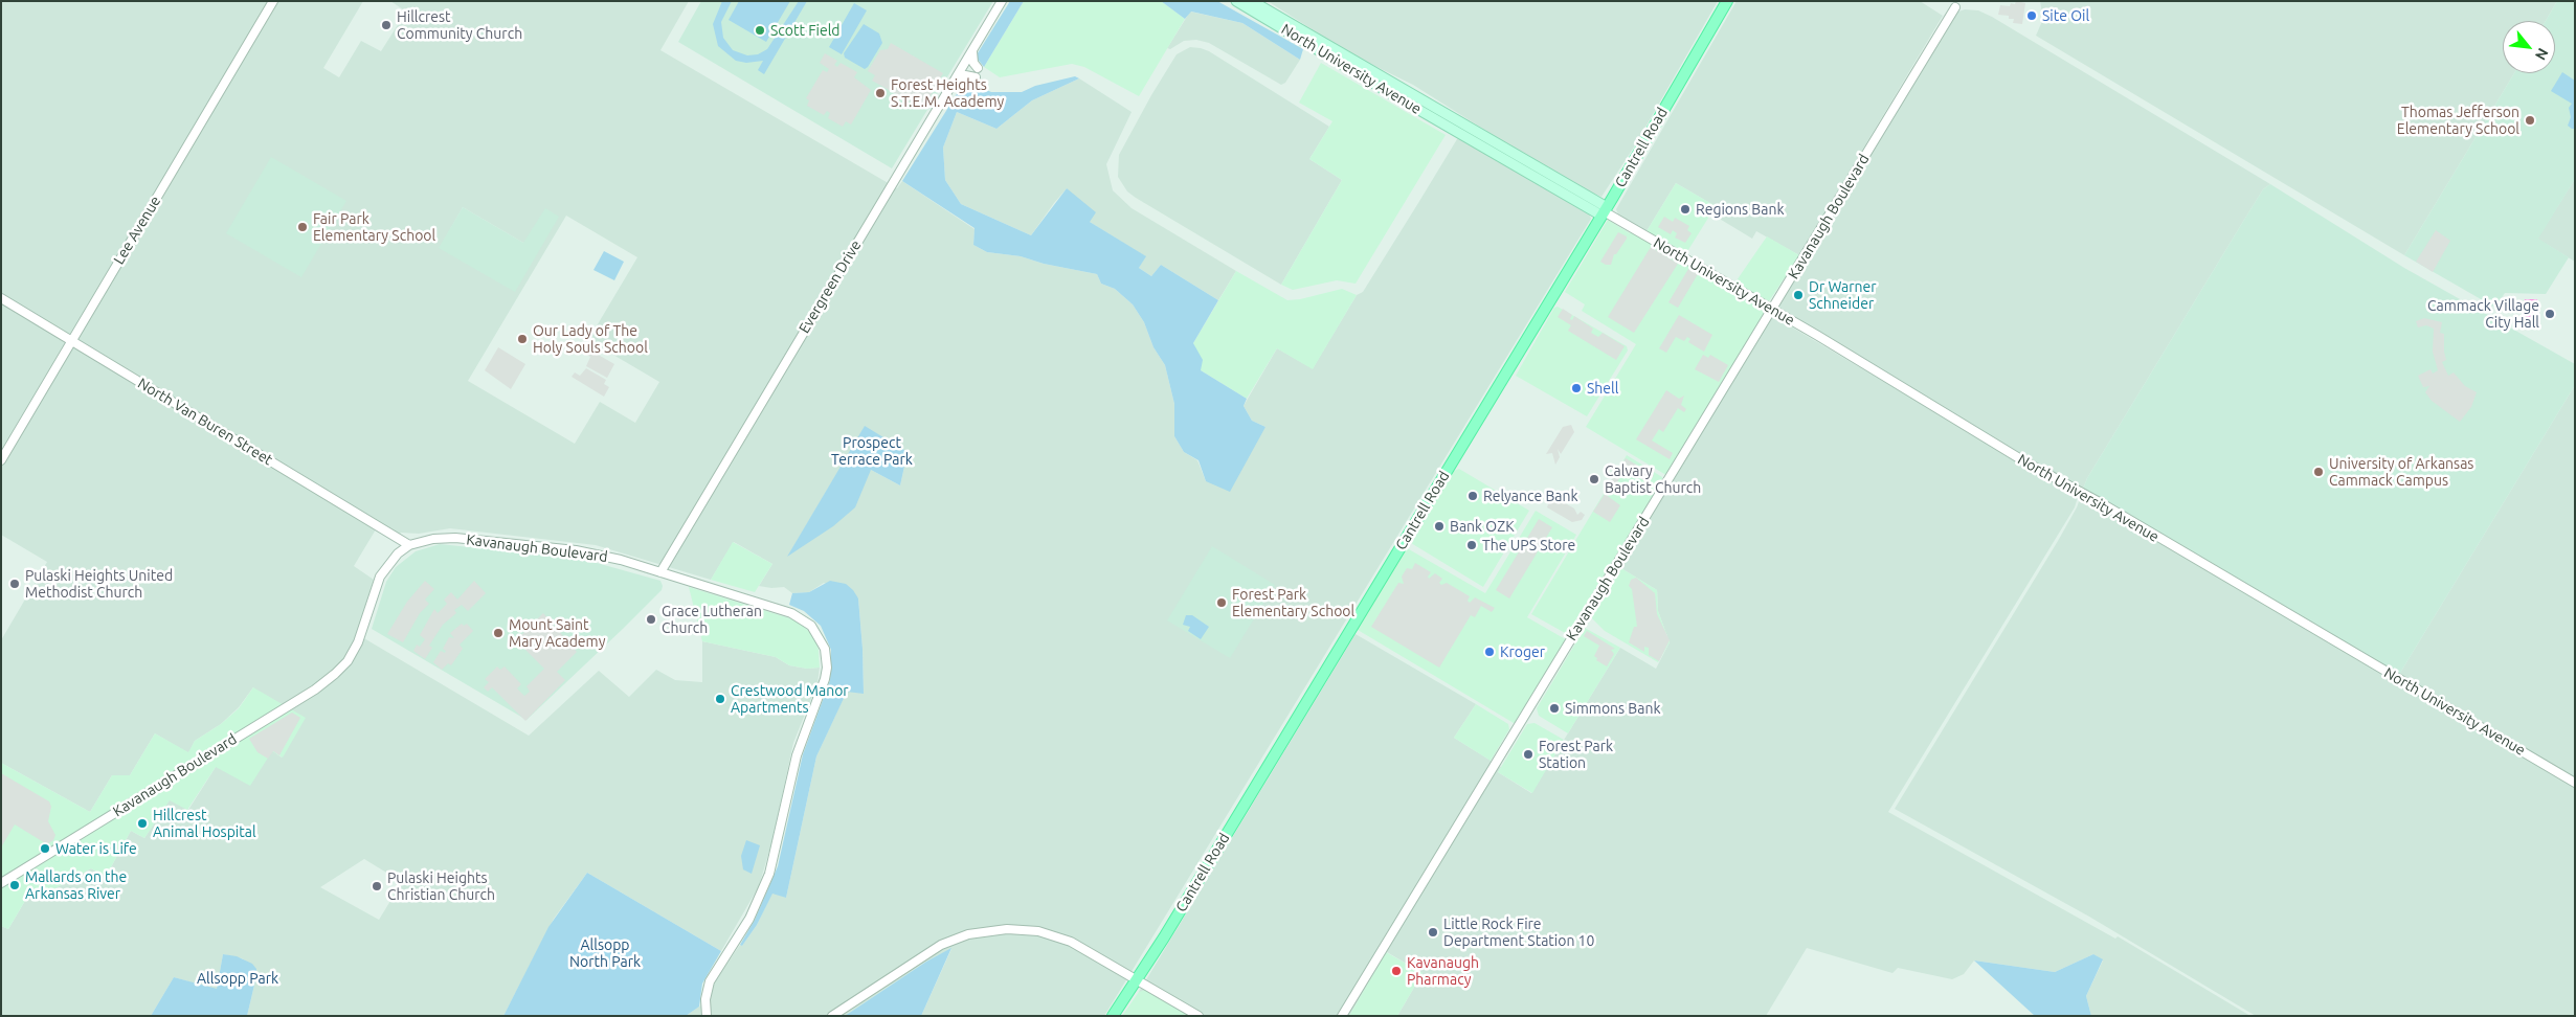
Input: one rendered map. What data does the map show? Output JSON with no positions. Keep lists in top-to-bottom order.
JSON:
{
  "streets": {
    "main road": ["North University Avenue", "Cantrell Road"],
    "street": [
      "Kavanaugh Boulevard",
      "Lee Avenue",
      "Evergreen Drive",
      "North Van Buren Street"
    ]
  },
  "crossings": [
    ["North University Avenue", "Cantrell Road"],
    ["North University Avenue", "Kavanaugh Boulevard"],
    ["Kavanaugh Boulevard", "Evergreen Drive"],
    ["Kavanaugh Boulevard", "North Van Buren Street"],
    ["Lee Avenue", "North Van Buren Street"]
  ],
  "parks": ["Prospect Terrace Park", "Allsopp North Park", "Allsopp Park"],
  "places": [
    "Site Oil",
    "Hillcrest Community Church",
    "Scott Field",
    "Forest Heights S.T.E.M. Academy",
    "Thomas Jefferson Elementary School",
    "Regions Bank",
    "Fair Park Elementary School",
    "Dr Warner Schneider",
    "Cammack Village City Hall",
    "Our Lady of The Holy Souls School",
    "Shell",
    "University of Arkansas Cammack Campus",
    "Calvary Baptist Church",
    "Relyance Bank",
    "Bank OZK",
    "The UPS Store",
    "Pulaski Heights United Methodist Church",
    "Forest Park Elementary School",
    "Grace Lutheran Church",
    "Mount Saint Mary Academy",
    "Kroger",
    "Crestwood Manor Apartments",
    "Simmons Bank",
    "Forest Park Station",
    "Hillcrest Animal Hospital",
    "Water is Life",
    "Mallards on the Arkansas River",
    "Pulaski Heights Christian Church",
    "Little Rock Fire Department Station 10",
    "Kavanaugh Pharmacy"
  ],
  "north": "bottom right"
}
